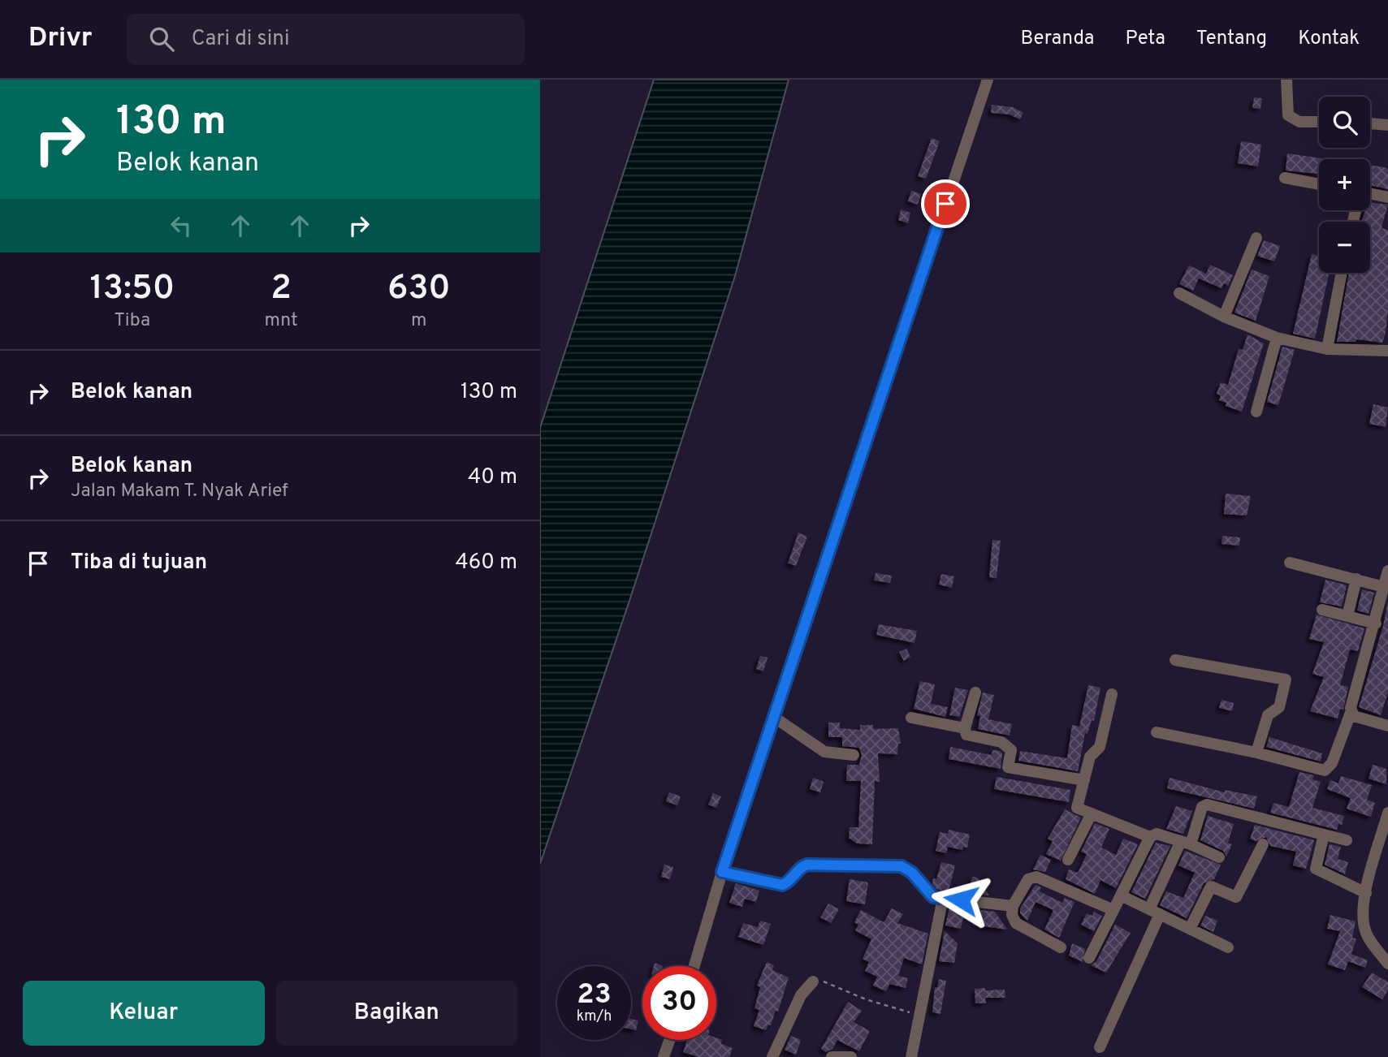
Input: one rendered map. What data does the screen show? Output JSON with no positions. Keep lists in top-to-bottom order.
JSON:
{
  "page": {
    "header": "Drivr",
    "search": "Cari di sini",
    "nav": [
      "Beranda",
      "Peta",
      "Tentang",
      "Kontak"
    ],
    "turn": ["130 m", "Belok kanan"],
    "map_buttons": ["+", "−"],
    "eta": [
      "13:50",
      "Tiba",
      "2",
      "mnt",
      "630",
      "m"
    ],
    "list": [
      {
        "name": "Belok kanan",
        "value": "130 m"
      },
      {
        "name": "Belok kanan",
        "note": "Jalan Makam T. Nyak Arief",
        "value": "40 m"
      },
      {
        "name": "Tiba di tujuan",
        "value": "460 m"
      }
    ],
    "speed": "23 km/h",
    "limit": "30",
    "buttons": ["Keluar", "Bagikan"]
  }
}
